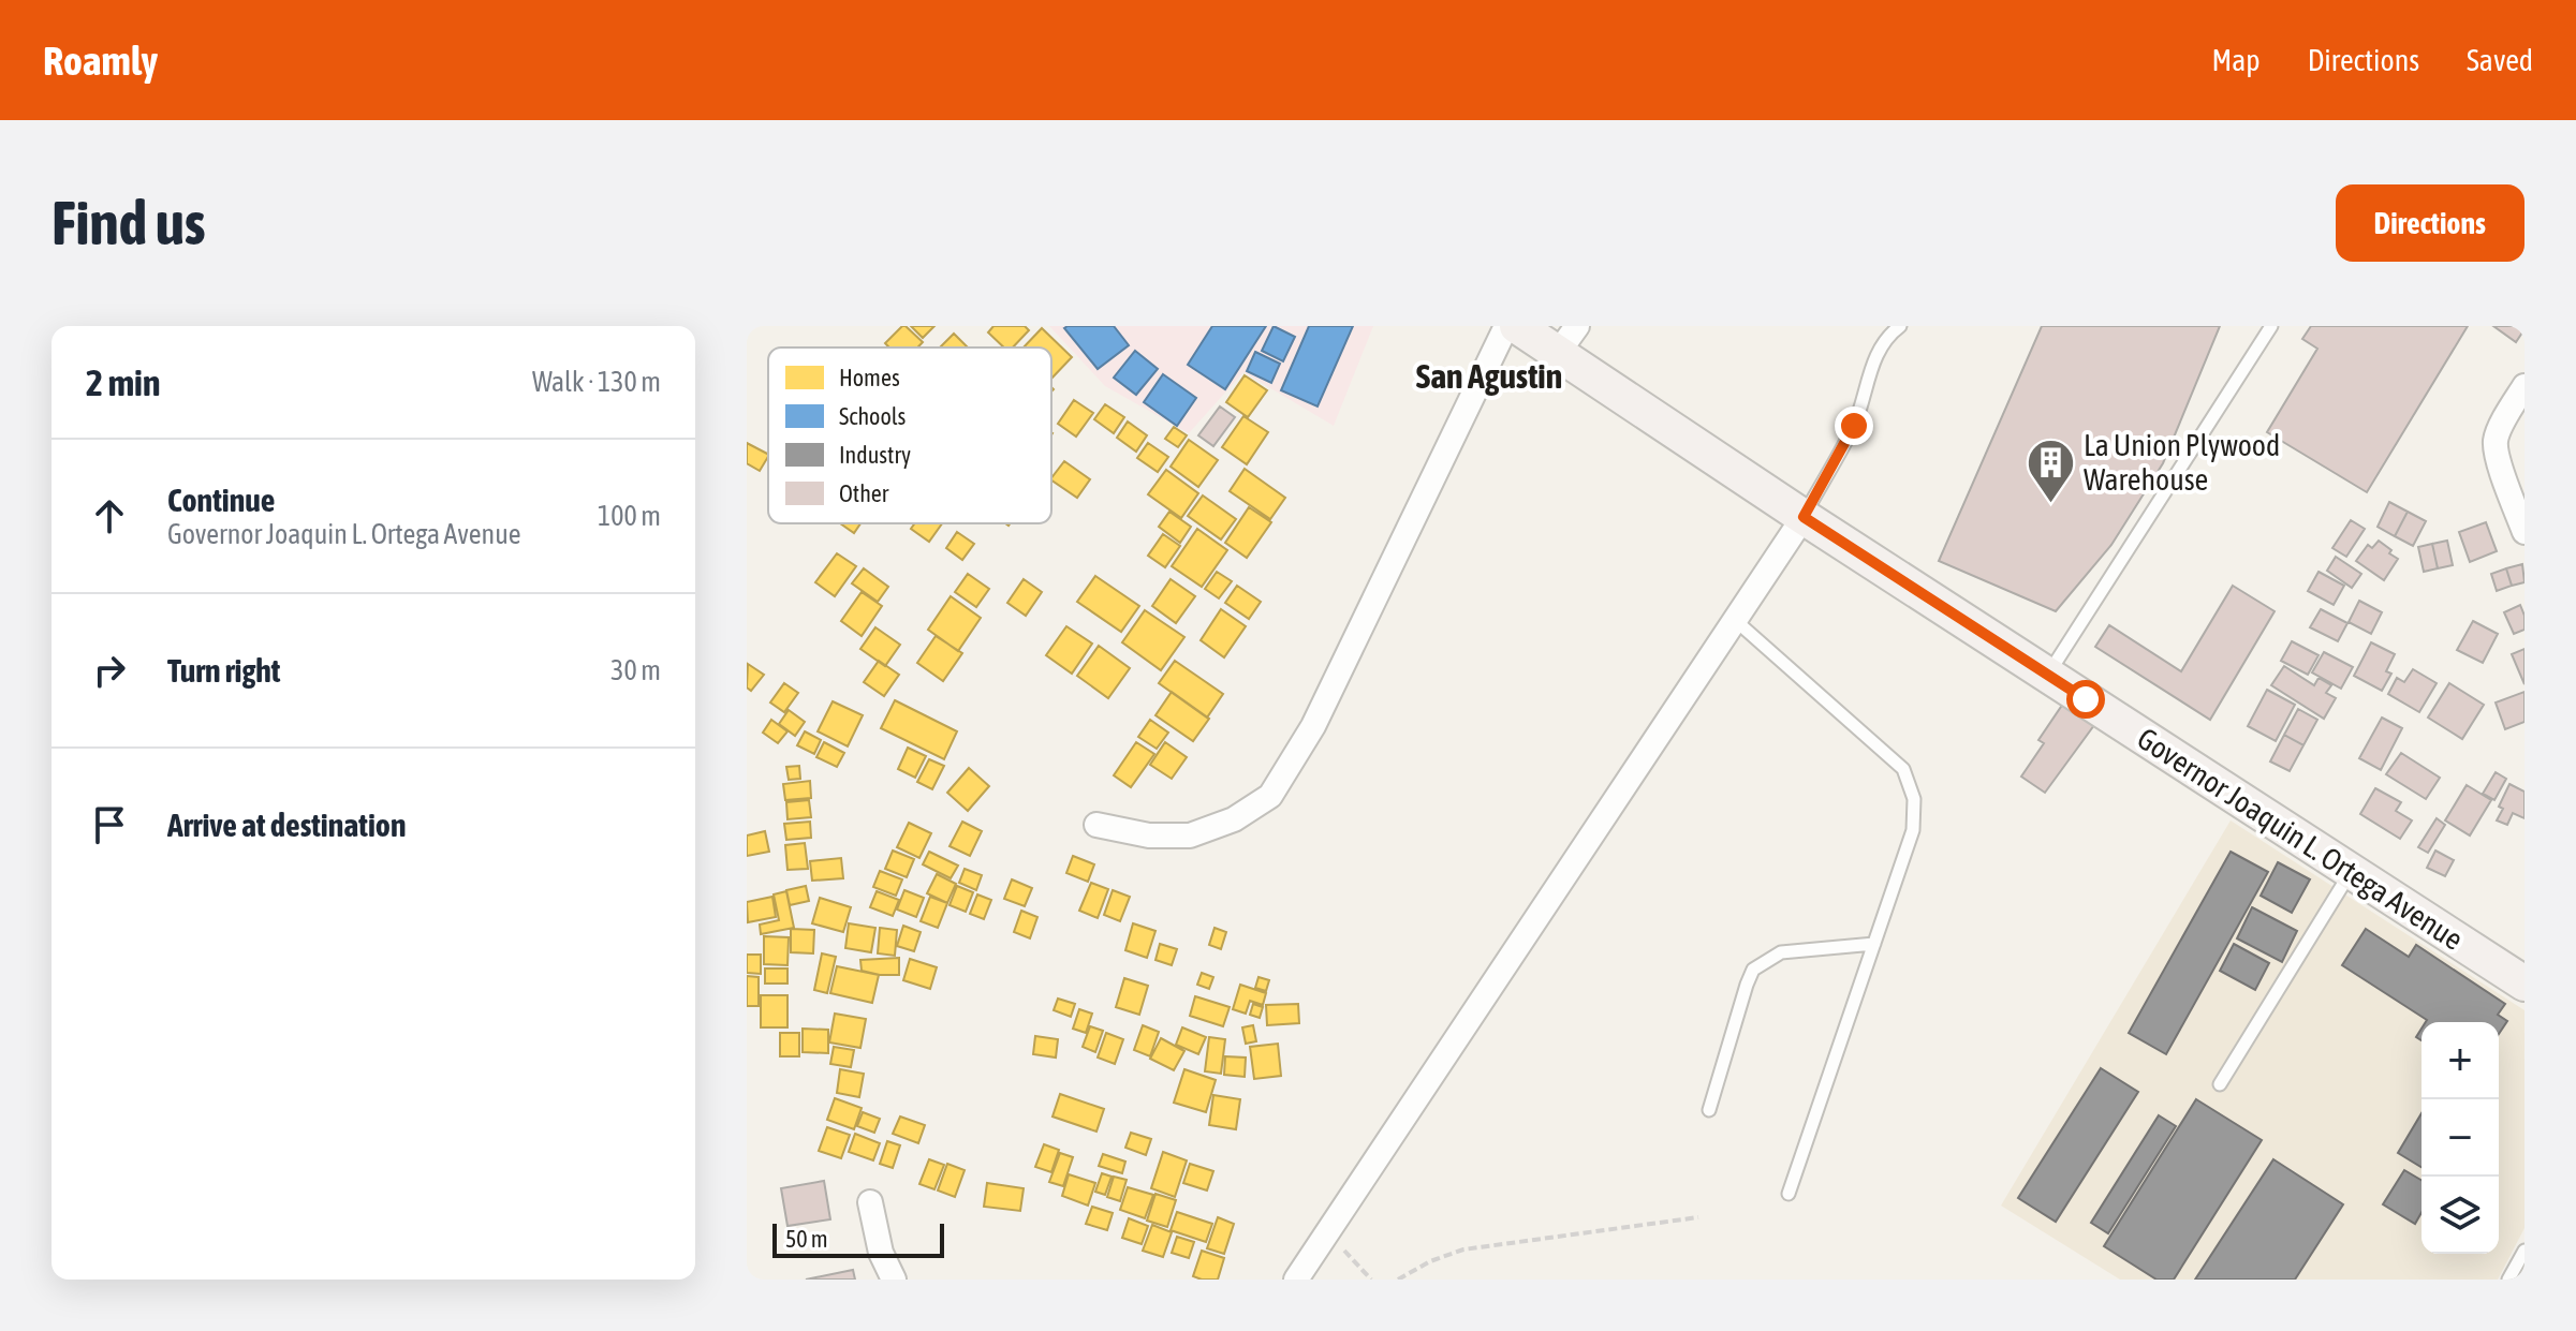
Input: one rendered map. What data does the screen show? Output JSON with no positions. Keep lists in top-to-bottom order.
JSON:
{
  "streets": {
    "street": ["Governor Joaquin L. Ortega Avenue"]
  },
  "districts": ["San Agustin"],
  "places": {
    "building": ["La Union Plywood Warehouse"]
  },
  "legend": [
    "Homes",
    "Schools",
    "Industry",
    "Other"
  ],
  "scale_bar": "50 m",
  "page": {
    "header": "Roamly",
    "nav": ["Map", "Directions", "Saved"],
    "buttons": "Directions",
    "title": "Find us",
    "heading": ["2 min", "Walk · 130 m"],
    "list": [
      ["Continue", "Governor Joaquin L. Ortega Avenue", "100 m"],
      ["Turn right", "30 m"],
      "Arrive at destination"
    ],
    "map_buttons": ["+", "−"],
    "scale": "50 m"
  }
}
